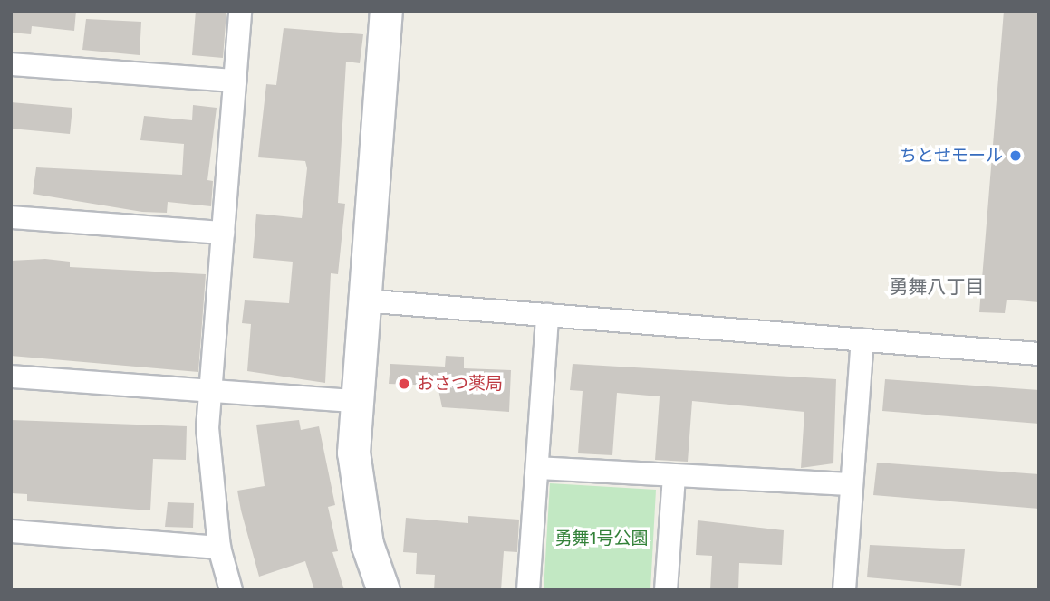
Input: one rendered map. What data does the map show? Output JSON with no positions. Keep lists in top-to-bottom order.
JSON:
{
  "districts": ["勇舞八丁目"],
  "parks": ["勇舞1号公園"],
  "places": ["ちとせモール", "おさつ薬局"]
}
